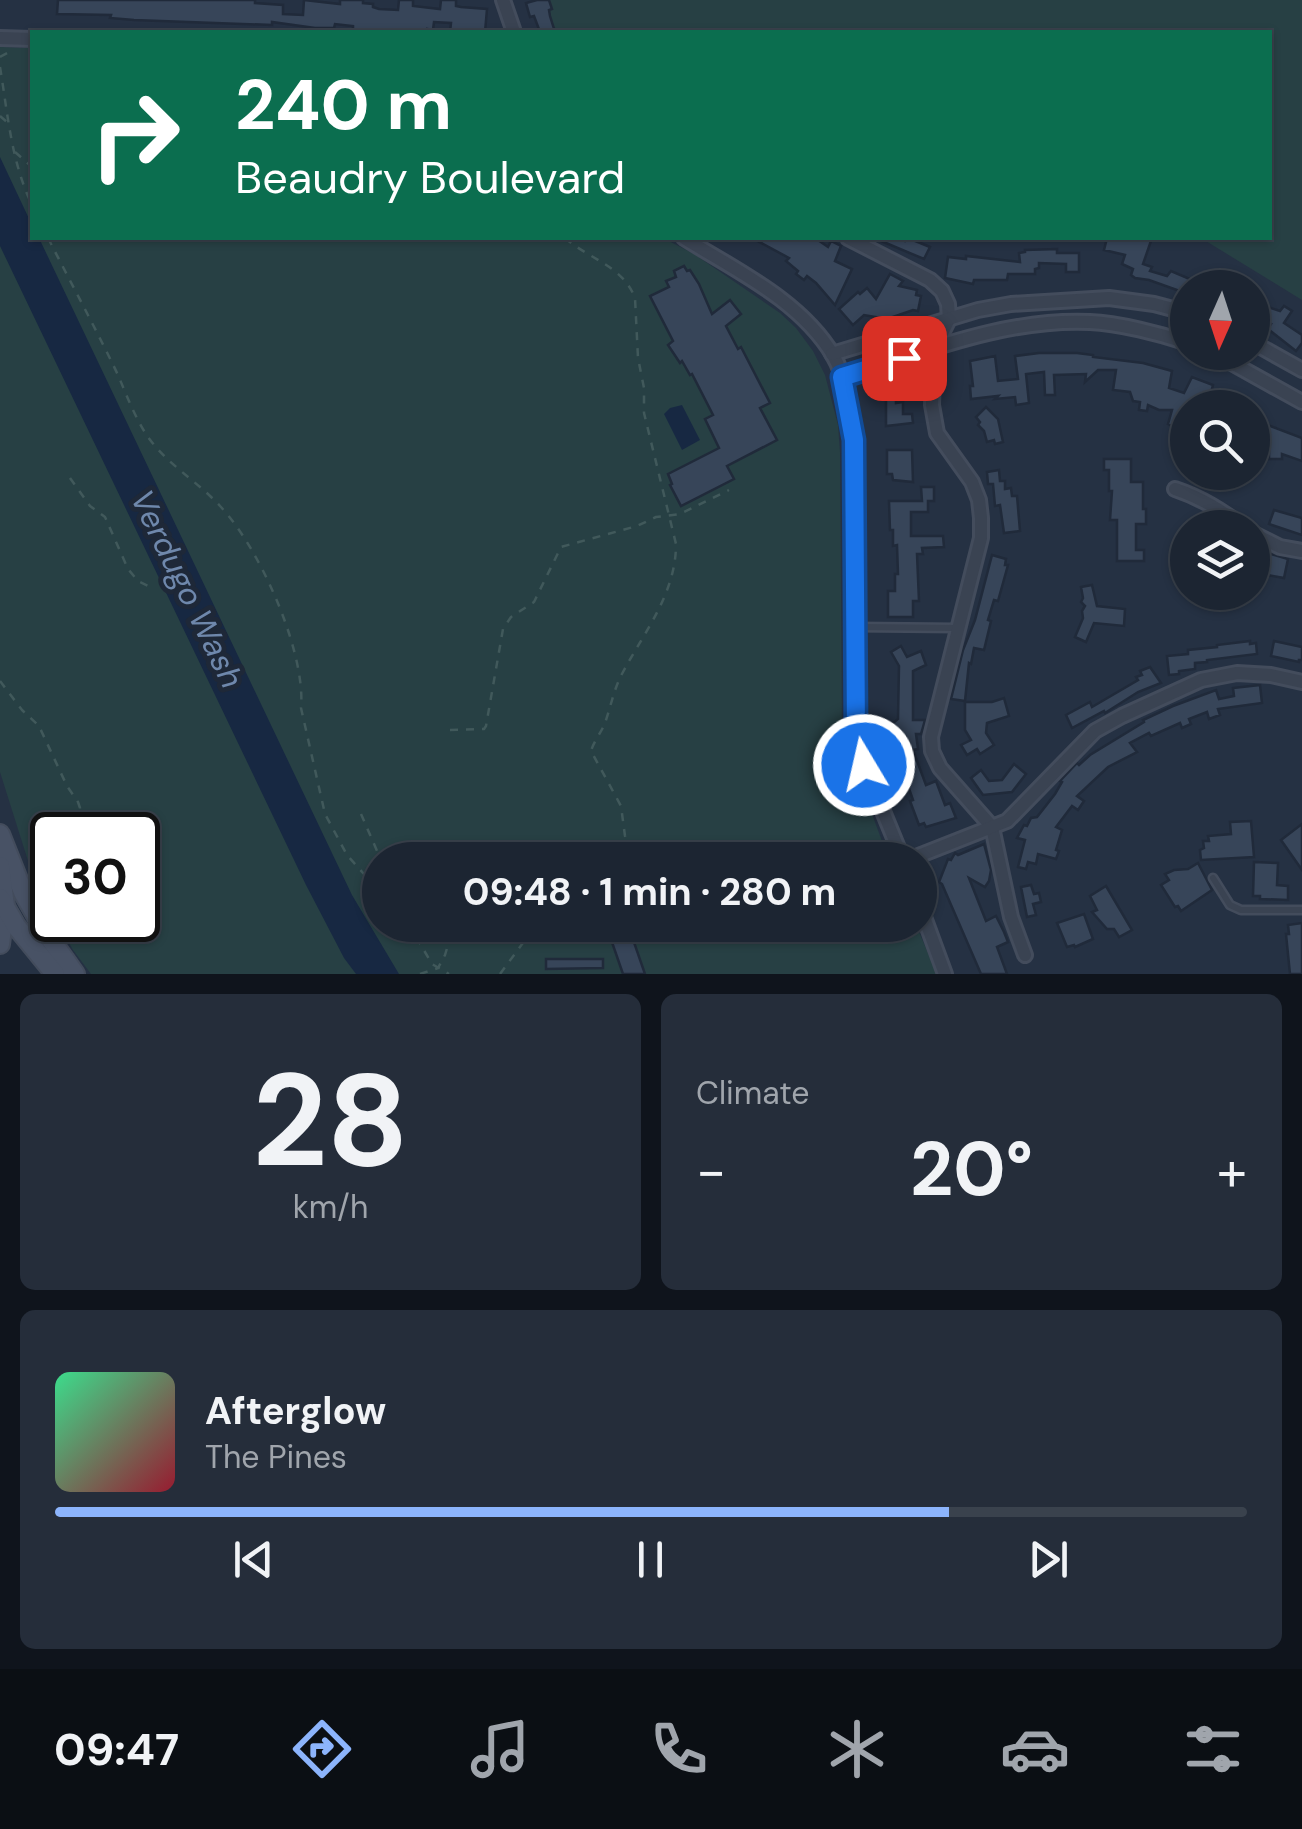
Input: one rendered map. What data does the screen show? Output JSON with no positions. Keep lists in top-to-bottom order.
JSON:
{
  "water": ["Verdugo Wash"],
  "north": "bottom",
  "page": {
    "turn": ["240 m", "Beaudry Boulevard"],
    "limit": "30",
    "trip": "09:48 · 1 min · 280 m",
    "tile": [
      ["28", "km/h"],
      "Climate"
    ],
    "heat": ["−", "20°", "+"],
    "song": ["Afterglow", "The Pines"],
    "tabs": "09:47"
  }
}
